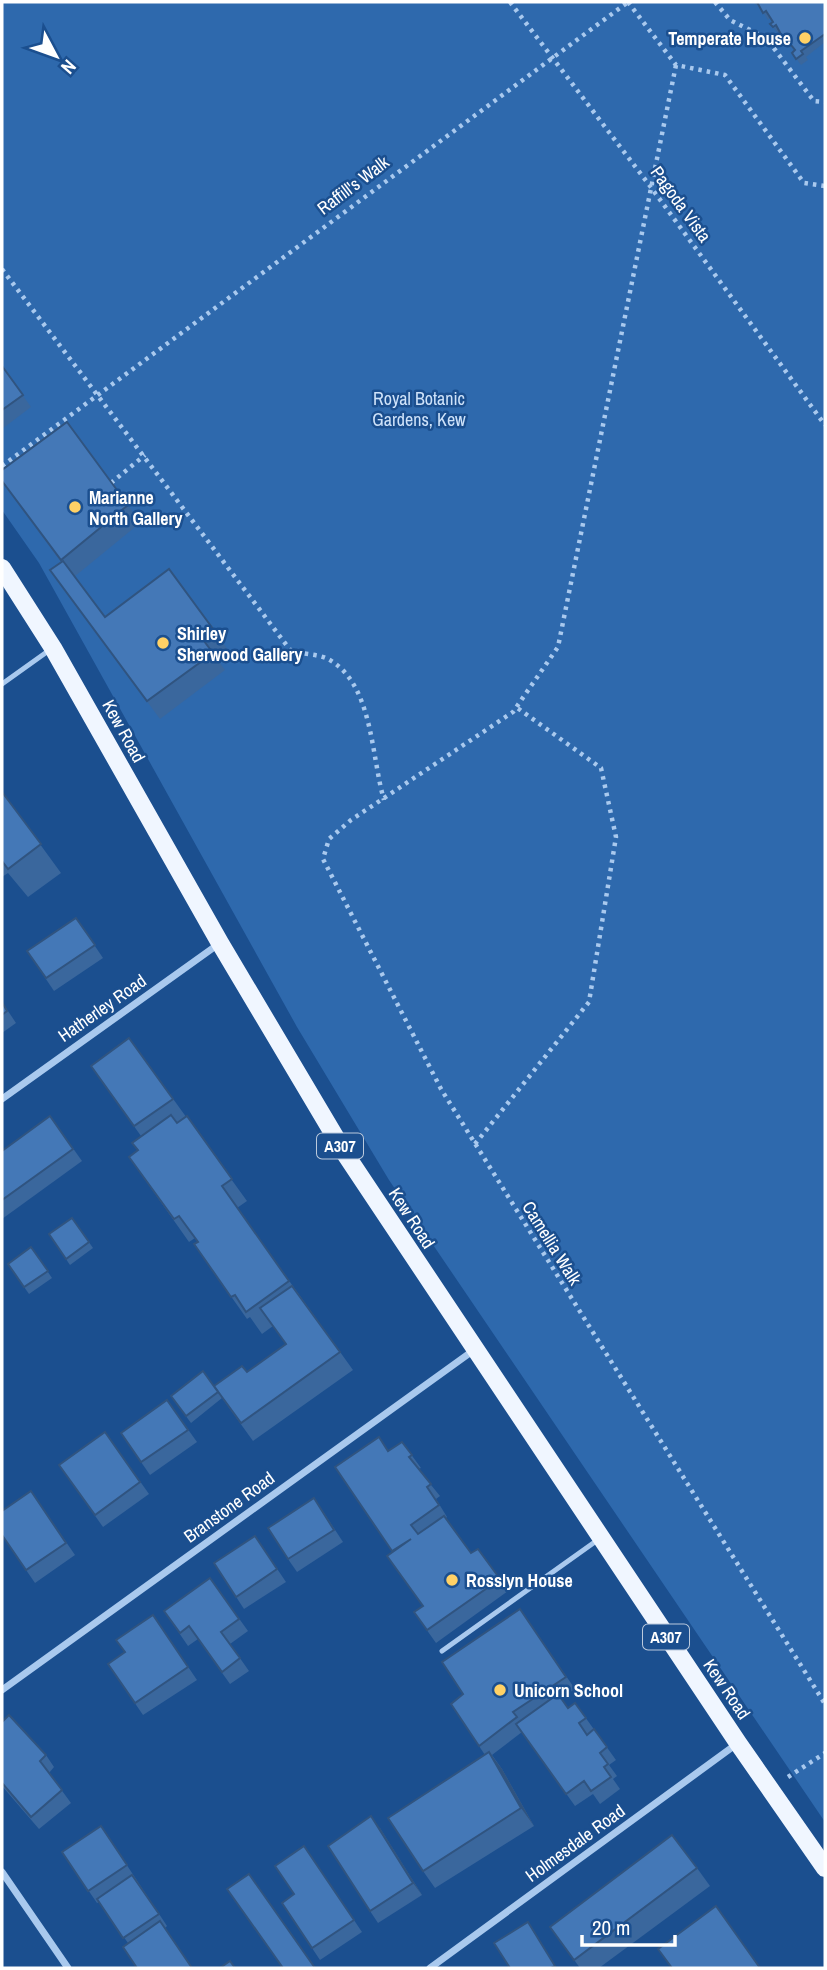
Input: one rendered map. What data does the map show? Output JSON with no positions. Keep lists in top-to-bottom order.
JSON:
{
  "streets": {
    "main road": ["Kew Road", "A307"],
    "street": ["Hatherley Road", "Branstone Road", "Holmesdale Road"],
    "path": ["Raffill's Walk", "Pagoda Vista", "Camellia Walk"]
  },
  "crossings": [
    ["Raffill's Walk", "Pagoda Vista"],
    ["Pagoda Vista", "Camellia Walk"],
    ["Kew Road", "Hatherley Road"],
    ["Kew Road", "Branstone Road"],
    ["Kew Road", "Holmesdale Road"]
  ],
  "parks": ["Royal Botanic Gardens, Kew"],
  "places": [
    "Temperate House",
    "Marianne North Gallery",
    "Shirley Sherwood Gallery",
    "Rosslyn House",
    "Unicorn School"
  ],
  "scale_bar": "20 m",
  "north": "bottom right"
}
